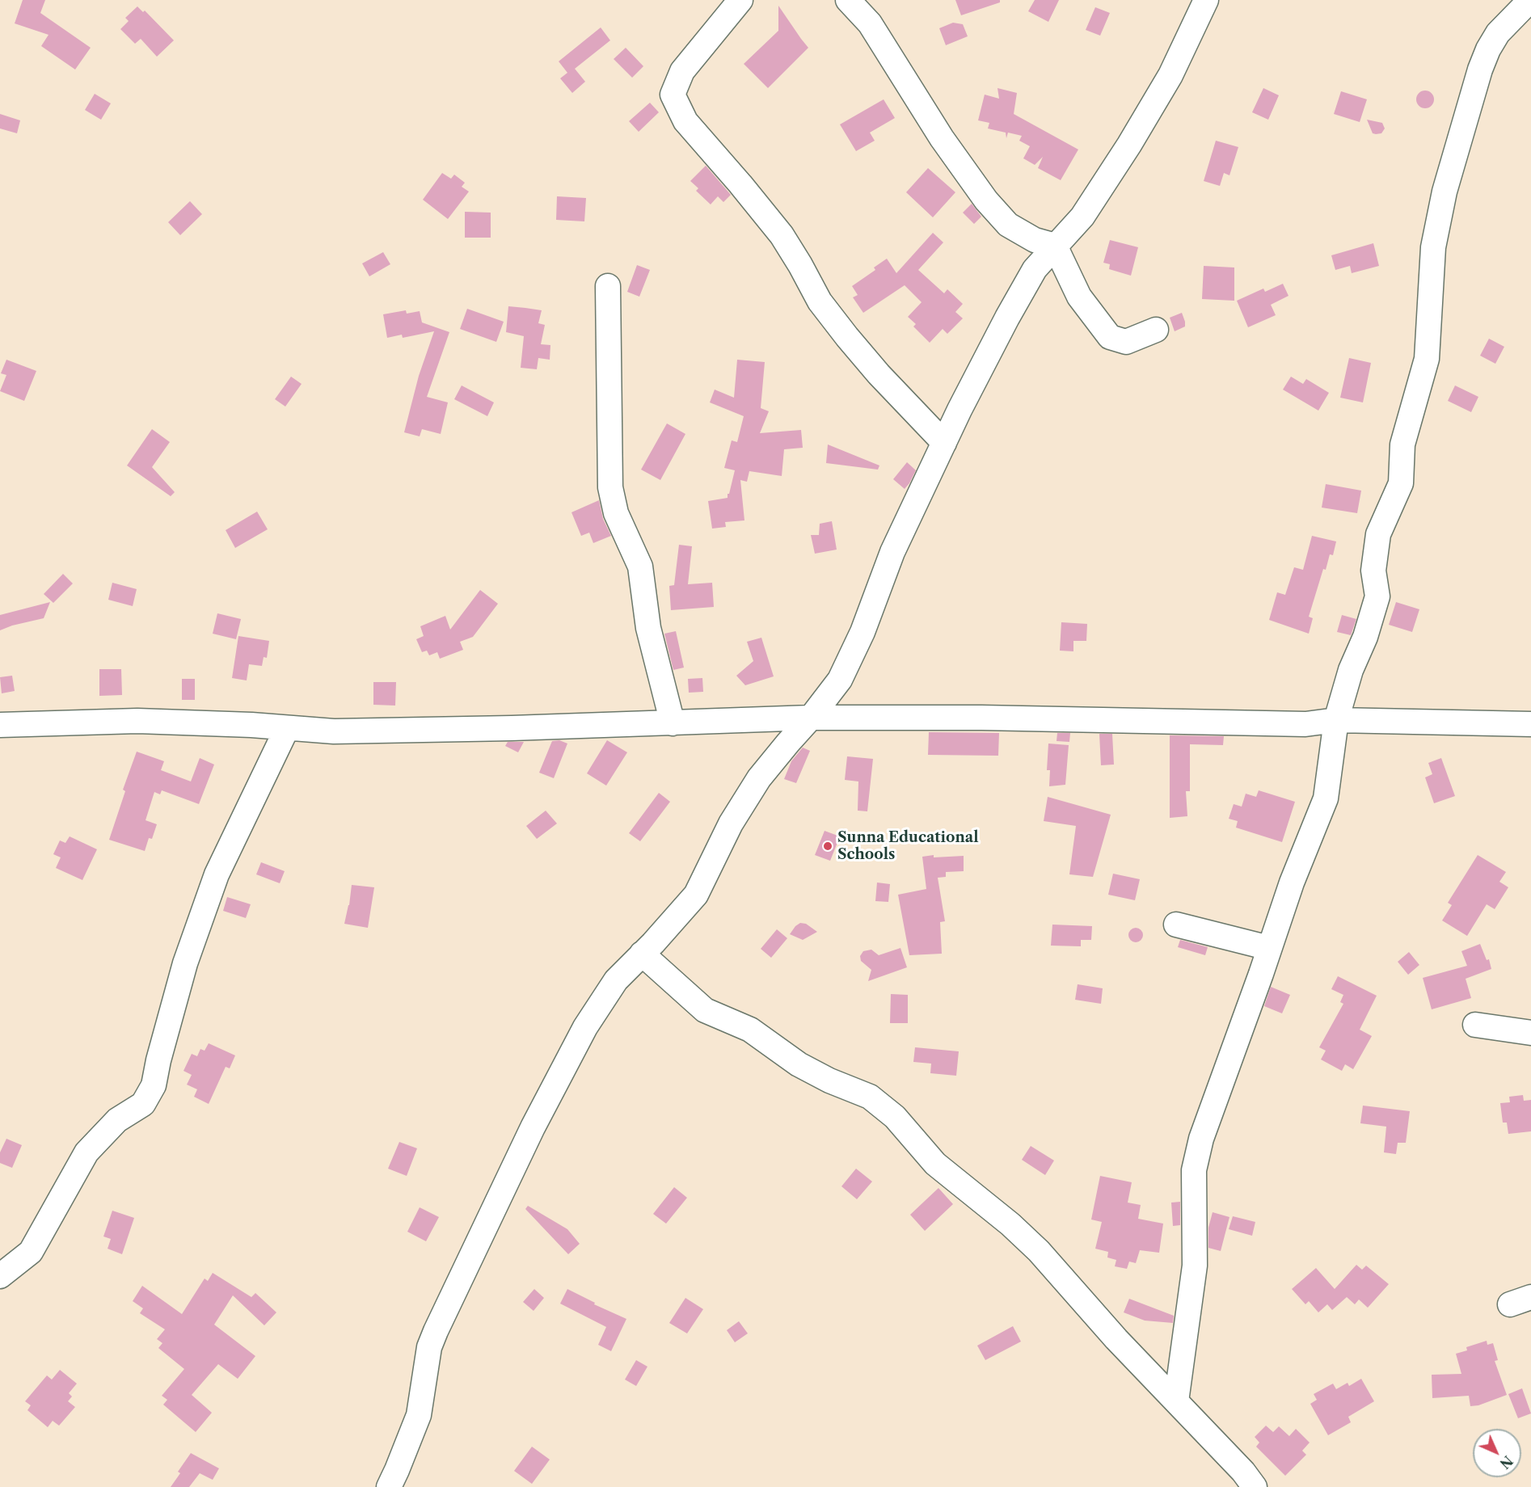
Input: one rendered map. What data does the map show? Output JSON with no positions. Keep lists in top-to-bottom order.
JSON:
{
  "places": ["Sunna Educational Schools"],
  "north": "bottom right"
}
